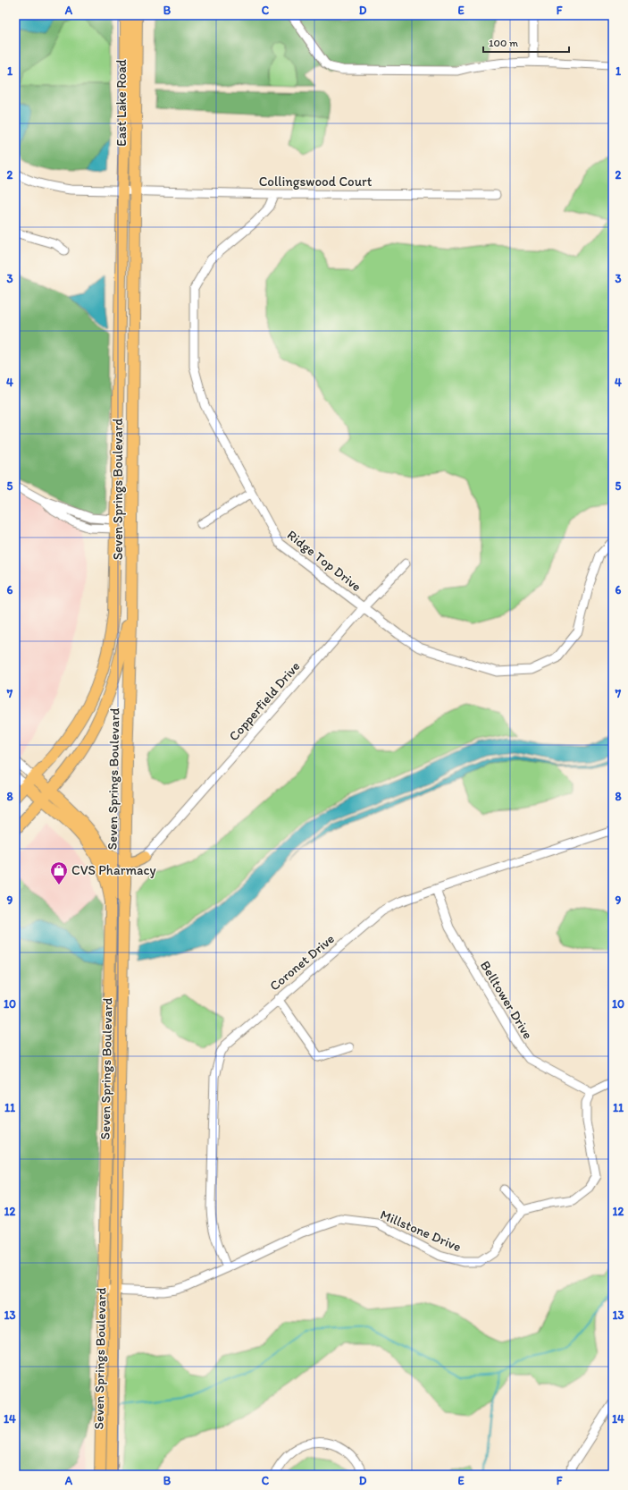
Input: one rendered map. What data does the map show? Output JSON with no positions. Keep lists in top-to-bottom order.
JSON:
{
  "streets": {
    "main road": ["East Lake Road", "Seven Springs Boulevard"],
    "street": [
      "Collingswood Court",
      "Ridge Top Drive",
      "Copperfield Drive",
      "Coronet Drive",
      "Belltower Drive",
      "Millstone Drive"
    ]
  },
  "crossings": [
    ["East Lake Road", "Collingswood Court"],
    ["East Lake Road", "Seven Springs Boulevard"],
    ["Collingswood Court", "Seven Springs Boulevard"],
    ["Collingswood Court", "Ridge Top Drive"],
    ["Seven Springs Boulevard", "Millstone Drive"],
    ["Ridge Top Drive", "Copperfield Drive"],
    ["Coronet Drive", "Belltower Drive"],
    ["Coronet Drive", "Millstone Drive"]
  ],
  "places": {
    "shop": ["CVS Pharmacy"]
  },
  "scale_bar": "100 m",
  "grid": {
    "columns": [
      "A",
      "B",
      "C",
      "D",
      "E",
      "F"
    ],
    "rows": [
      "1",
      "2",
      "3",
      "4",
      "5",
      "6",
      "7",
      "8",
      "9",
      "10",
      "11",
      "12",
      "13",
      "14"
    ]
  }
}
